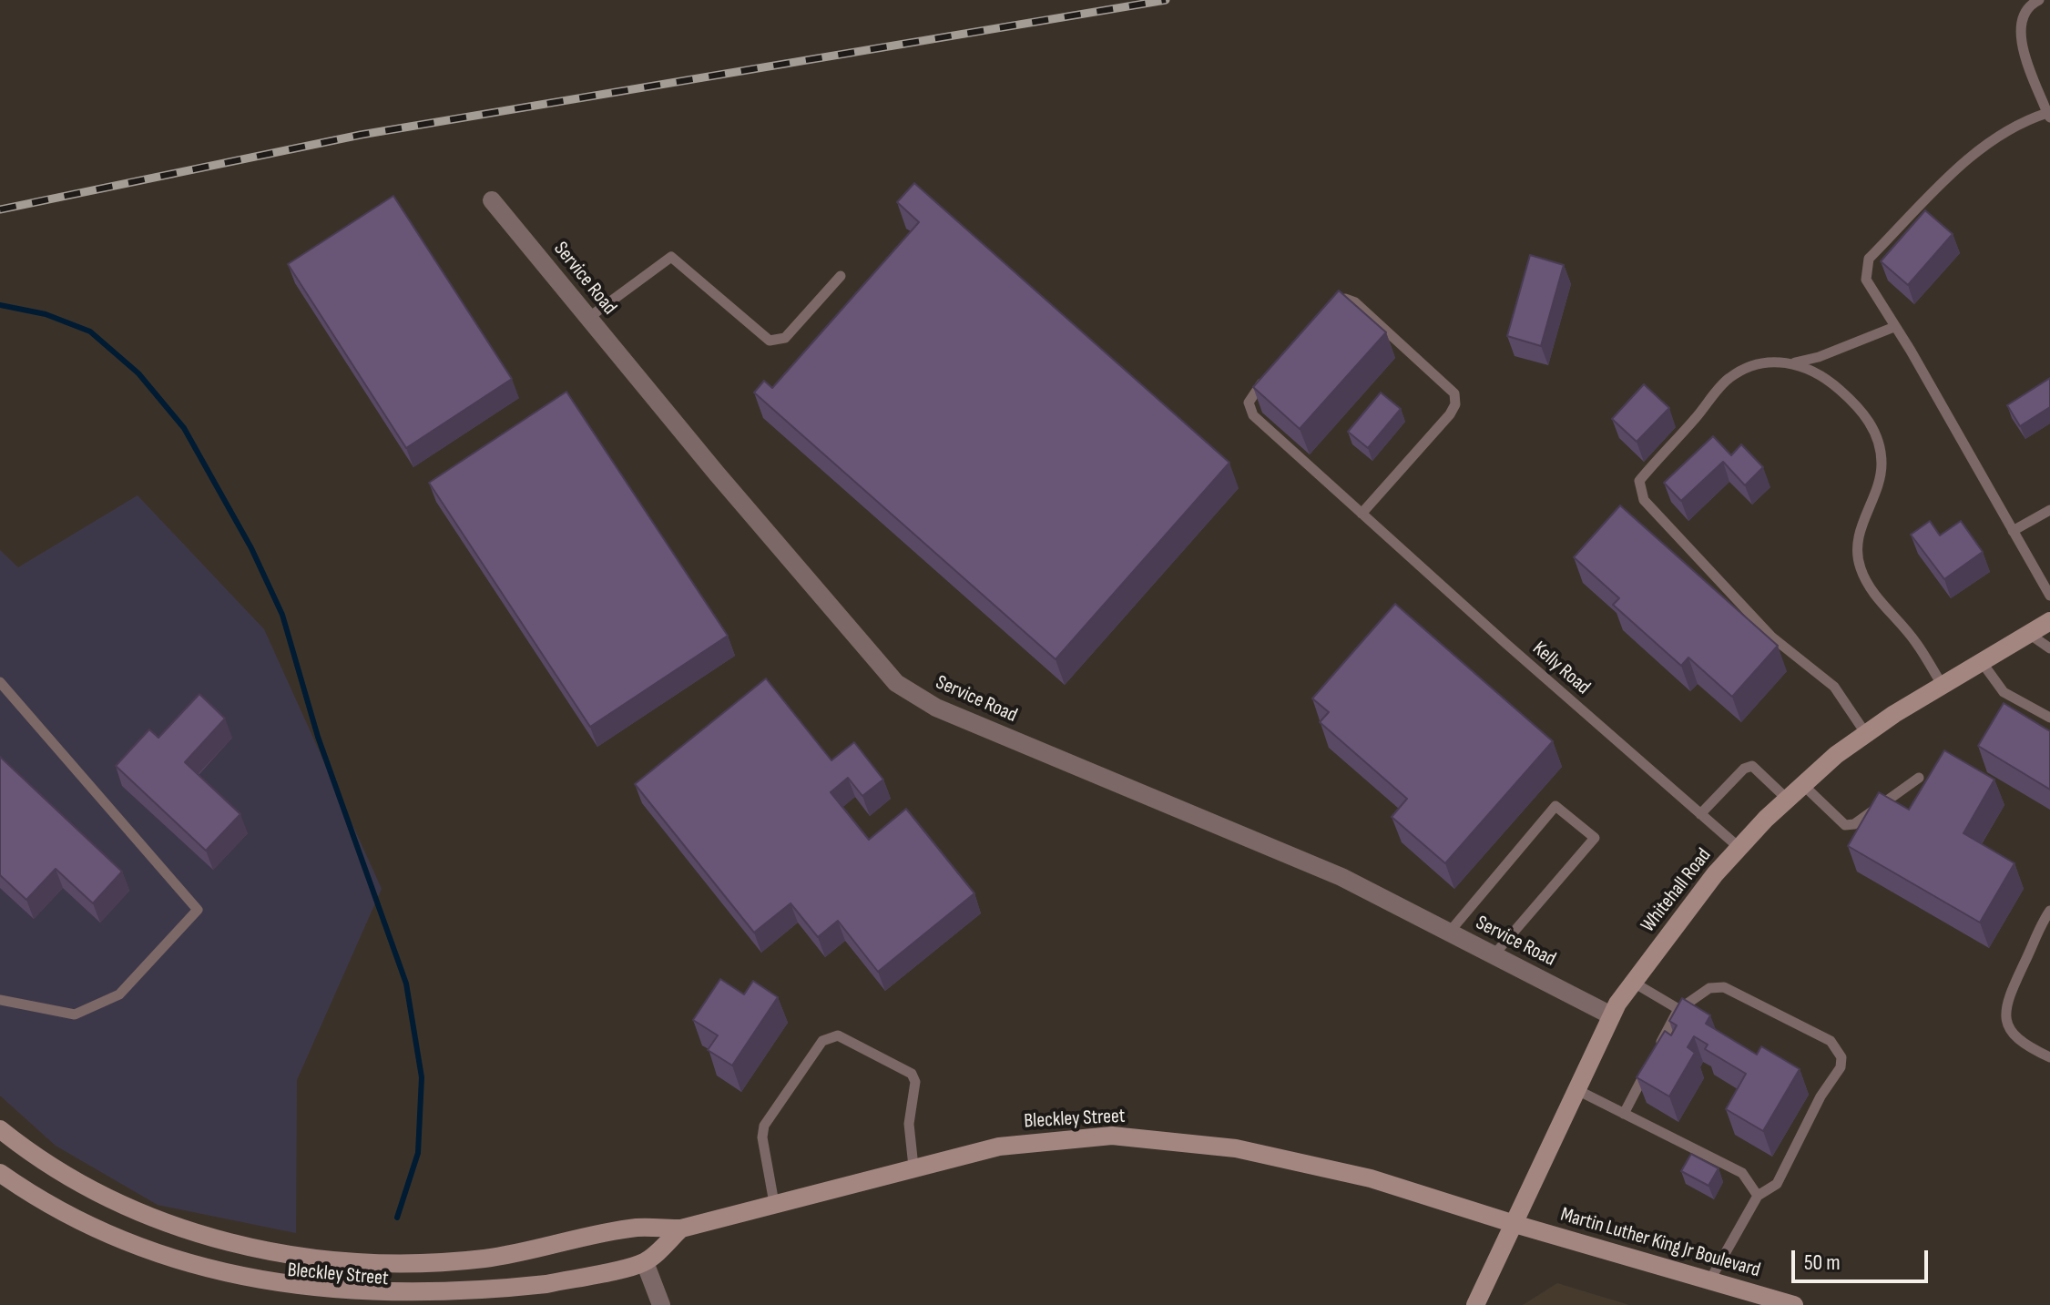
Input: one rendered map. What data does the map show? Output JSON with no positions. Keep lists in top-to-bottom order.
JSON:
{
  "streets": {
    "street": [
      "Service Road",
      "Whitehall Road",
      "Bleckley Street",
      "Martin Luther King Jr Boulevard"
    ],
    "lane": ["Kelly Road"]
  },
  "crossings": [
    ["Service Road", "Whitehall Road"],
    ["Kelly Road", "Whitehall Road"],
    ["Whitehall Road", "Bleckley Street"],
    ["Whitehall Road", "Martin Luther King Jr Boulevard"],
    ["Bleckley Street", "Martin Luther King Jr Boulevard"]
  ],
  "scale_bar": "50 m"
}
